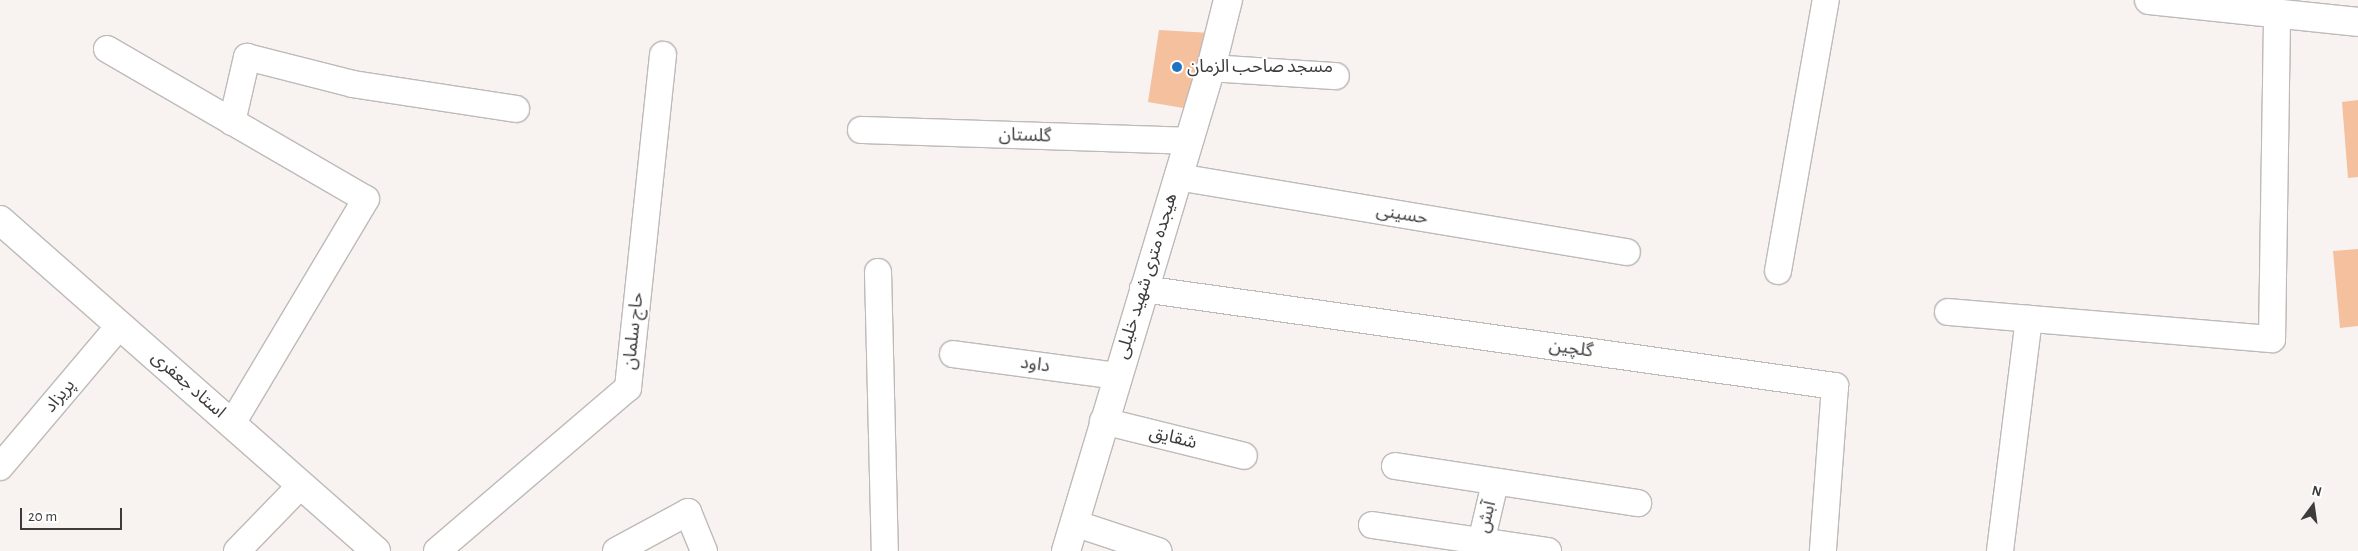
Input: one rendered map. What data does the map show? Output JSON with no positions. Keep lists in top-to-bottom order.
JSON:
{
  "streets": {
    "main road": ["هیجده متری شهید خلیلی", "استاد جعفری"],
    "street": [
      "گلستان",
      "حسینی",
      "حاج سلمان",
      "گلچین",
      "داود",
      "پریزاد",
      "شقایق",
      "آبش"
    ]
  },
  "crossings": [
    ["گلستان", "هیجده متری شهید خلیلی"],
    ["حسینی", "هیجده متری شهید خلیلی"],
    ["هیجده متری شهید خلیلی", "گلچین"],
    ["هیجده متری شهید خلیلی", "داود"],
    ["هیجده متری شهید خلیلی", "شقایق"],
    ["استاد جعفری", "پریزاد"]
  ],
  "places": ["مسجد صاحب الزمان"],
  "scale_bar": "20 m",
  "north": "top"
}
